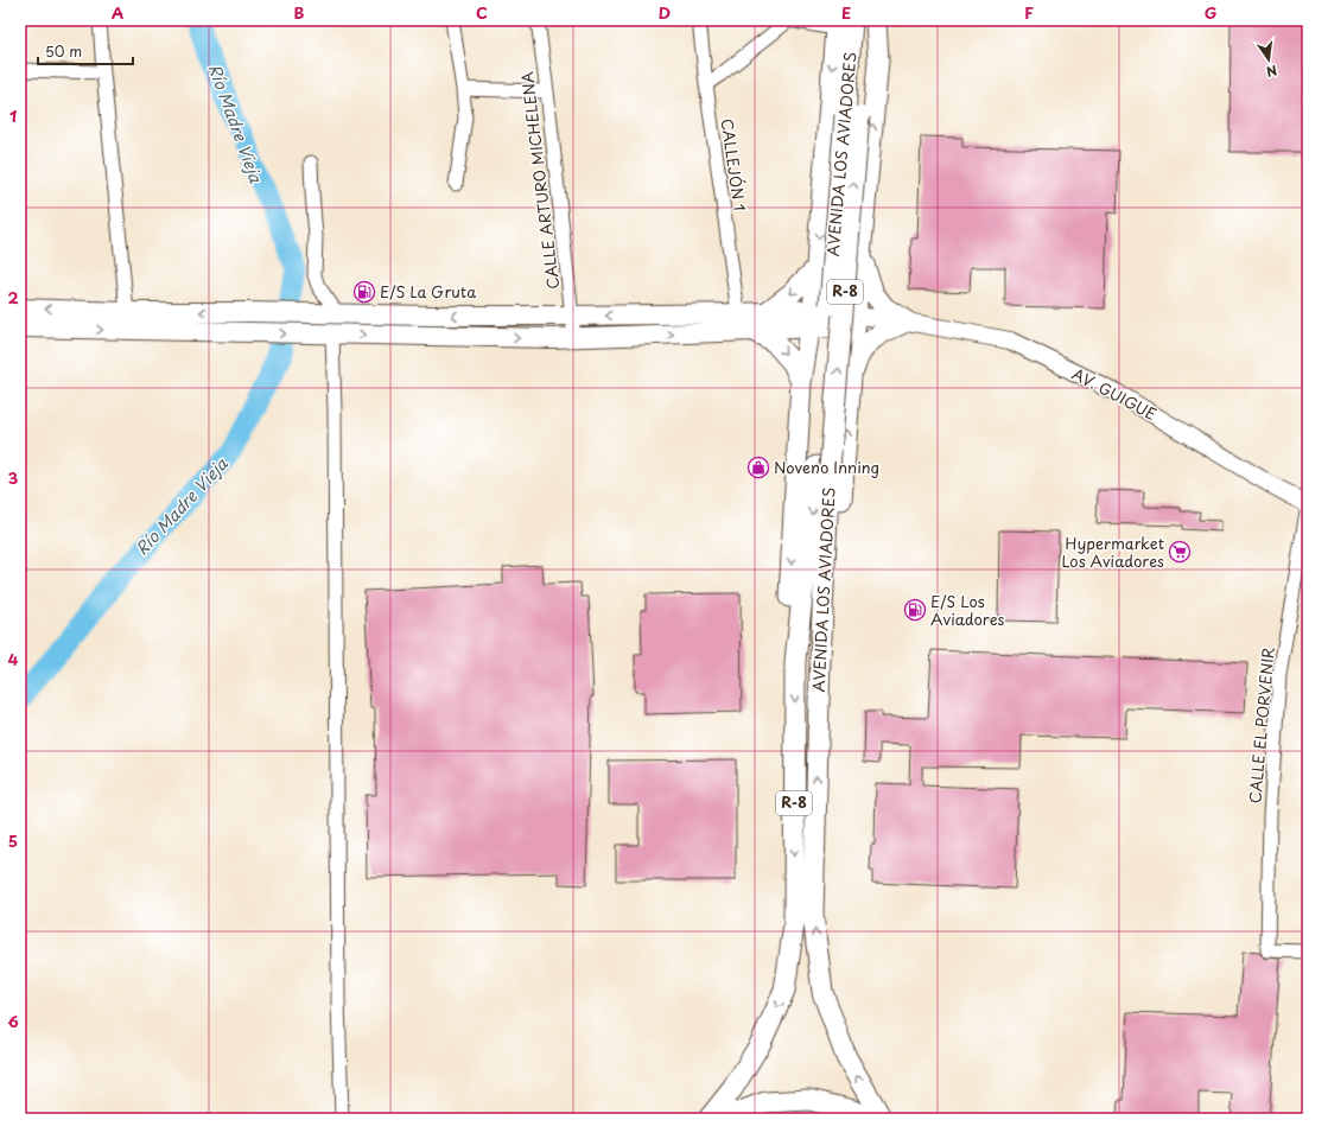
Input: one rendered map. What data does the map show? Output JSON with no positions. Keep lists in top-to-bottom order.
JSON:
{
  "streets": {
    "main road": ["AVENIDA LOS AVIADORES", "R-8"],
    "street": [
      "CALLEJÓN 1",
      "CALLE ARTURO MICHELENA",
      "AV. GUIGUE",
      "CALLE EL PORVENIR"
    ]
  },
  "crossings": [
    ["AVENIDA LOS AVIADORES", "R-8"],
    ["R-8", "AV. GUIGUE"],
    ["AV. GUIGUE", "CALLE EL PORVENIR"]
  ],
  "water": ["Río Madre Vieja"],
  "places": {
    "fuel station": ["E/S La Gruta", "E/S Los Aviadores"],
    "shop": ["Noveno Inning"],
    "supermarket": ["Hypermarket Los Aviadores"]
  },
  "scale_bar": "50 m",
  "north": "bottom",
  "grid": {
    "columns": [
      "A",
      "B",
      "C",
      "D",
      "E",
      "F",
      "G"
    ],
    "rows": [
      "1",
      "2",
      "3",
      "4",
      "5",
      "6"
    ]
  }
}
